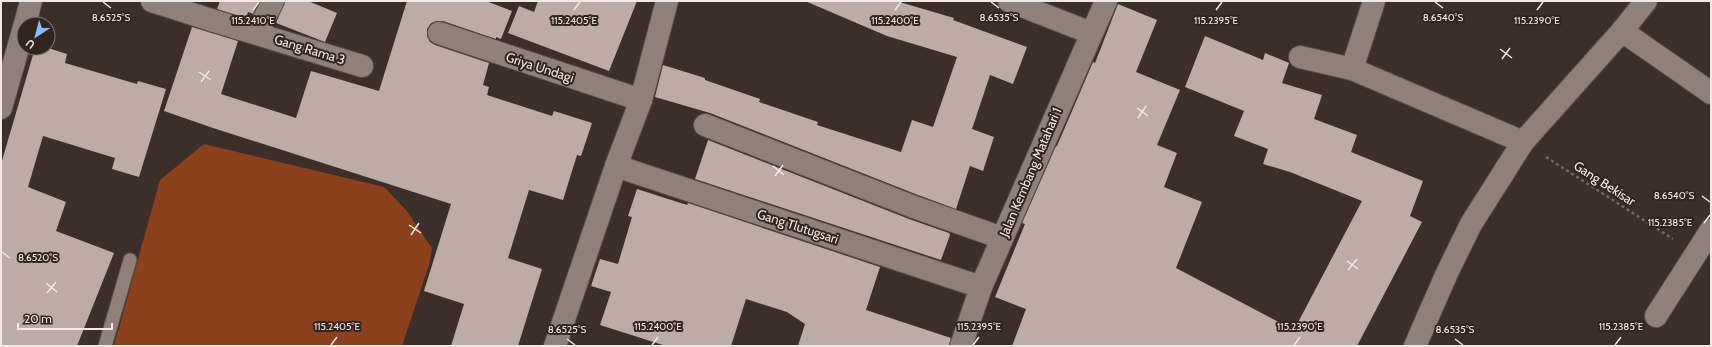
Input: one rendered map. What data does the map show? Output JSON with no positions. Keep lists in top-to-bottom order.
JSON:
{
  "streets": {
    "street": [
      "Gang Rama 3",
      "Griya Undagi",
      "Jalan Kembang Matahari 1",
      "Gang Tlutugsari"
    ],
    "path": ["Gang Bekisar"]
  },
  "crossings": [
    ["Jalan Kembang Matahari 1", "Gang Tlutugsari"]
  ],
  "scale_bar": "20 m",
  "north": "bottom left",
  "coordinates": [
    "8.6525°S",
    "8.6535°S",
    "8.6540°S",
    "115.2410°E",
    "115.2405°E",
    "115.2395°E",
    "115.2390°E",
    "115.2400°E",
    "115.2385°E",
    "8.6520°S"
  ]
}
